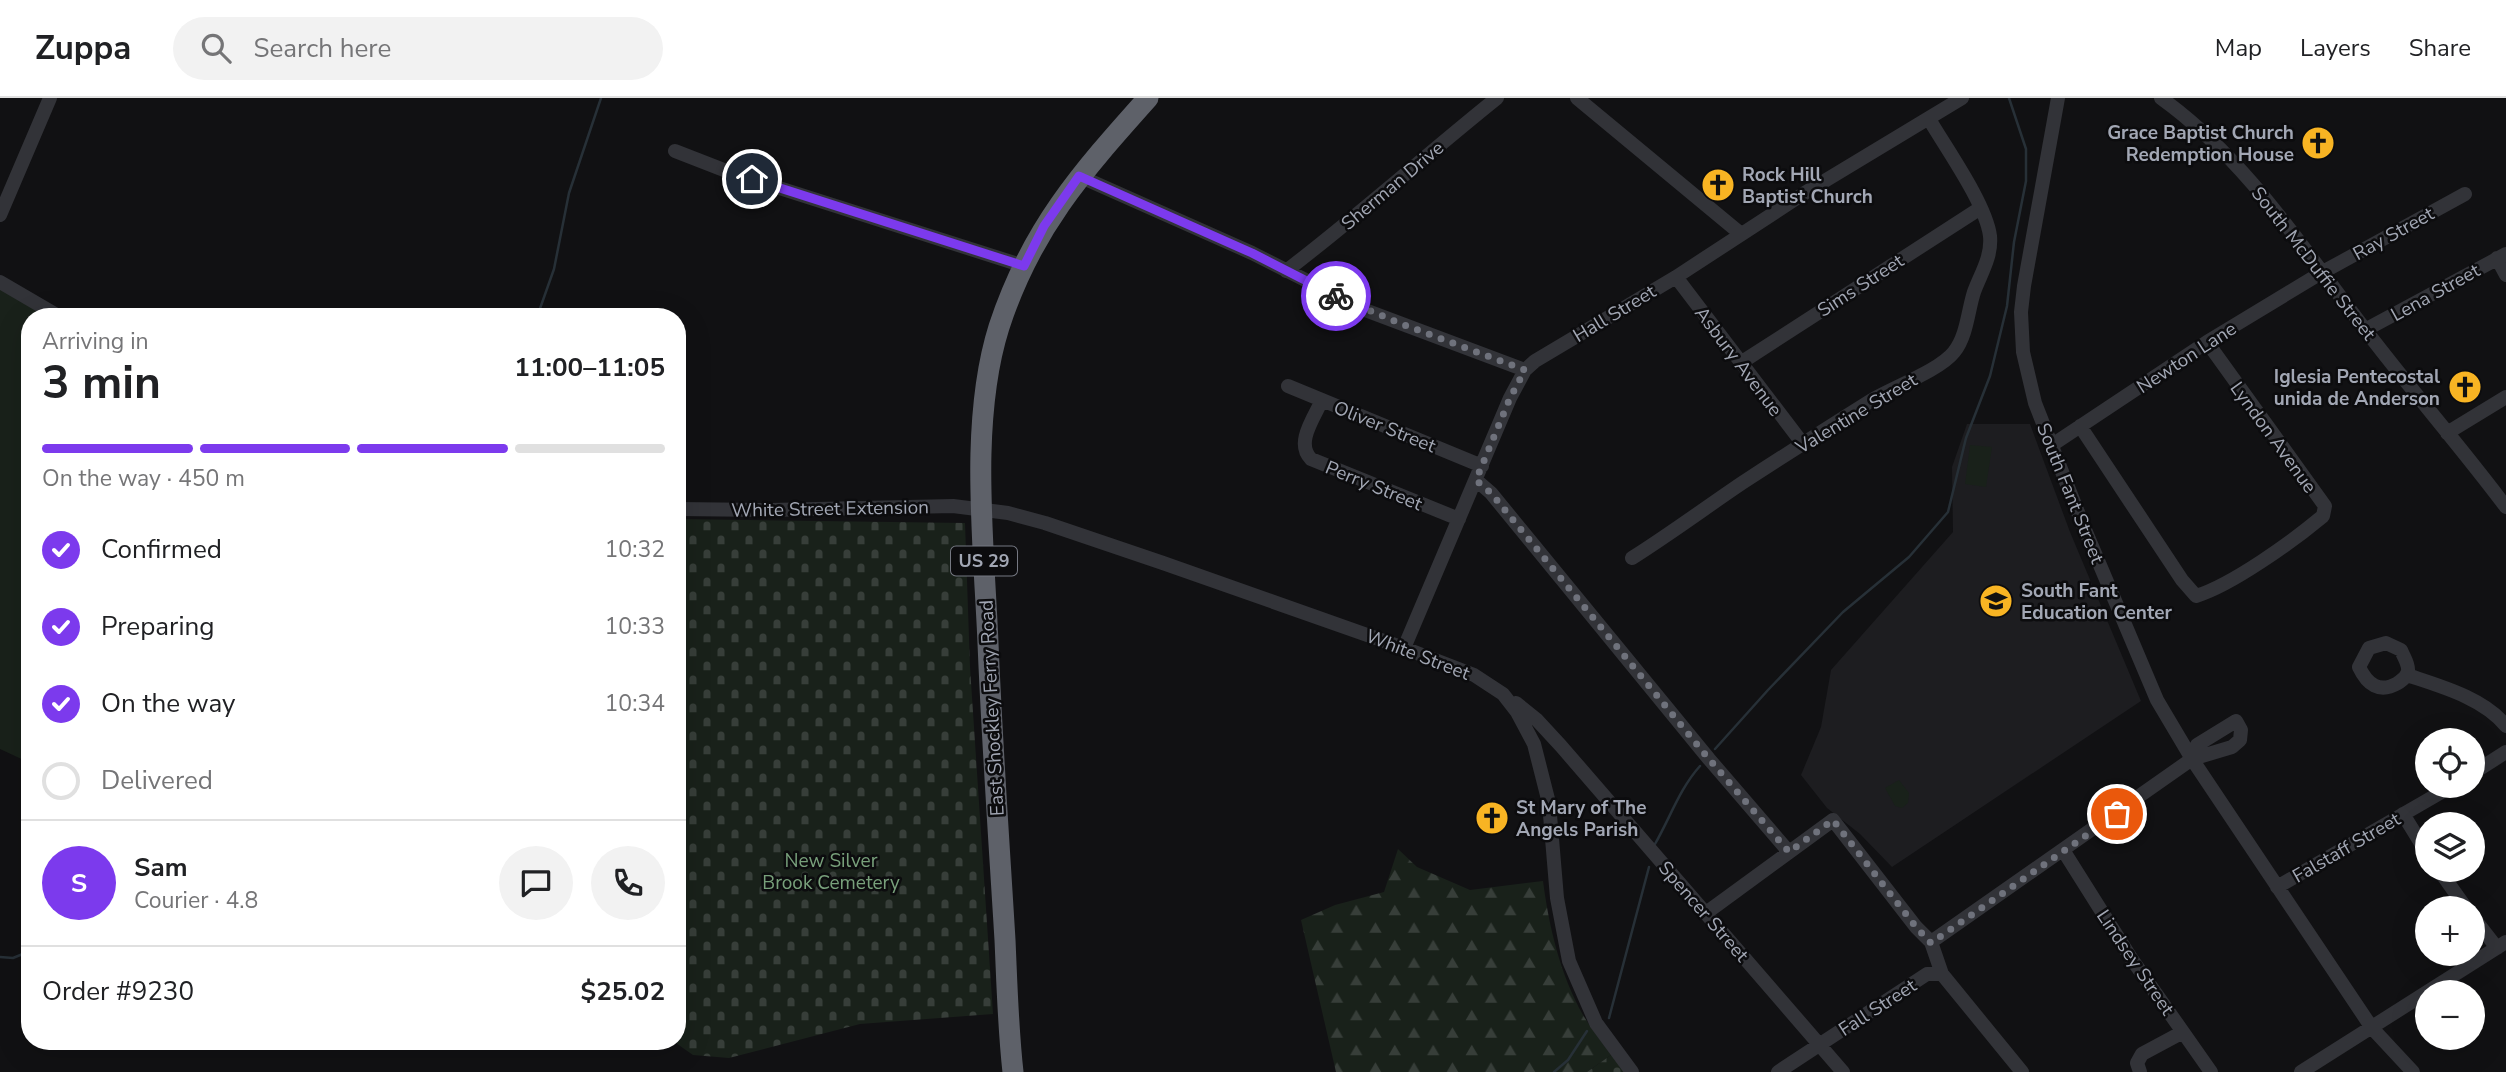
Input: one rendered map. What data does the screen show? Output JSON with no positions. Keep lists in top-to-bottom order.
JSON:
{
  "streets": {
    "highway": ["US 29", "East Shockley Ferry Road"],
    "street": [
      "Sherman Drive",
      "Ray Street",
      "South McDuffie Street",
      "Sims Street",
      "Lena Street",
      "Hall Street",
      "Newton Lane",
      "Asbury Avenue",
      "Valentine Street",
      "Oliver Street",
      "Lyndon Avenue",
      "Perry Street",
      "South Fant Street",
      "White Street Extension",
      "White Street",
      "Falstaff Street",
      "Spencer Street",
      "Lindsey Street",
      "Fall Street"
    ]
  },
  "crossings": [
    ["Ray Street", "South McDuffie Street"],
    ["Ray Street", "Newton Lane"],
    ["South McDuffie Street", "Lena Street"],
    ["South McDuffie Street", "Newton Lane"],
    ["Sims Street", "Asbury Avenue"],
    ["Sims Street", "Valentine Street"],
    ["Hall Street", "Asbury Avenue"],
    ["Hall Street", "Valentine Street"],
    ["Hall Street", "Oliver Street"],
    ["Hall Street", "Perry Street"],
    ["Hall Street", "White Street"],
    ["Newton Lane", "Lyndon Avenue"],
    ["Newton Lane", "South Fant Street"],
    ["Asbury Avenue", "Valentine Street"],
    ["Oliver Street", "Perry Street"],
    ["South Fant Street", "Falstaff Street"],
    ["White Street Extension", "White Street"],
    ["White Street Extension", "East Shockley Ferry Road"],
    ["White Street", "East Shockley Ferry Road"],
    ["White Street", "Spencer Street"],
    ["Spencer Street", "Fall Street"]
  ],
  "parks": ["New Silver Brook Cemetery"],
  "places": {
    "church": [
      "Grace Baptist Church Redemption House",
      "Rock Hill Baptist Church",
      "Iglesia Pentecostal unida de Anderson",
      "St Mary of The Angels Parish"
    ],
    "school or university": ["South Fant Education Center"]
  },
  "page": {
    "header": "Zuppa",
    "search": "Search here",
    "nav": ["Map", "Layers", "Share"],
    "heading": ["3 min", "Arriving in", "11:00–11:05"],
    "panel": [
      "Sam",
      "Courier · 4.8",
      "Order #9230",
      "$25.02"
    ],
    "bar": "On the way · 450 m",
    "list": [
      ["Confirmed", "10:32"],
      ["Preparing", "10:33"],
      ["On the way", "10:34"],
      "Delivered"
    ],
    "map_buttons": ["+", "−"],
    "round": "S"
  }
}
